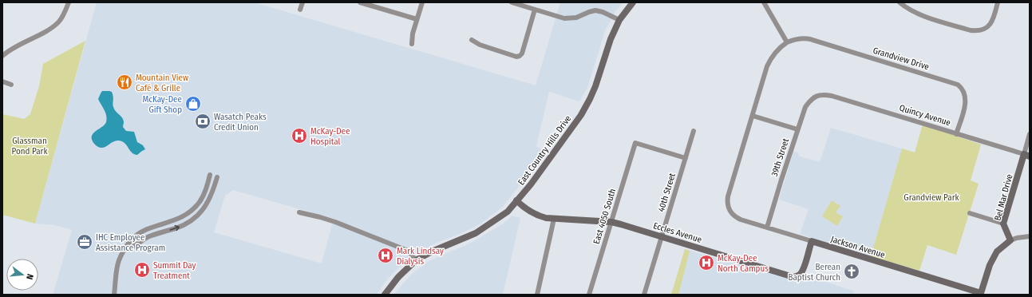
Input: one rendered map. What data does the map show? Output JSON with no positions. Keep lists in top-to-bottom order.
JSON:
{
  "streets": {
    "street": [
      "Grandview Drive",
      "Quincy Avenue",
      "East Country Hills Drive",
      "39th Street",
      "40th Street",
      "Bel Mar Drive",
      "East 4050 South",
      "Eccles Avenue",
      "Jackson Avenue"
    ]
  },
  "crossings": [
    ["Grandview Drive", "Quincy Avenue"],
    ["Grandview Drive", "Jackson Avenue"],
    ["Quincy Avenue", "39th Street"],
    ["Quincy Avenue", "Bel Mar Drive"],
    ["East Country Hills Drive", "Eccles Avenue"],
    ["39th Street", "Jackson Avenue"],
    ["40th Street", "East 4050 South"],
    ["40th Street", "Eccles Avenue"],
    ["East 4050 South", "Eccles Avenue"],
    ["Eccles Avenue", "Jackson Avenue"]
  ],
  "parks": ["Glassman Pond Park", "Grandview Park"],
  "places": {
    "restaurant": ["Mountain View Café & Grille"],
    "shop": ["McKay-Dee Gift Shop"],
    "bank": ["Wasatch Peaks Credit Union"],
    "hospital": [
      "McKay-Dee Hospital",
      "Mark Lindsay Dialysis",
      "McKay-Dee North Campus",
      "Summit Day Treatment"
    ],
    "office": ["IHC Employee Assistance Program"],
    "church": ["Berean Baptist Church"]
  },
  "north": "right"
}
